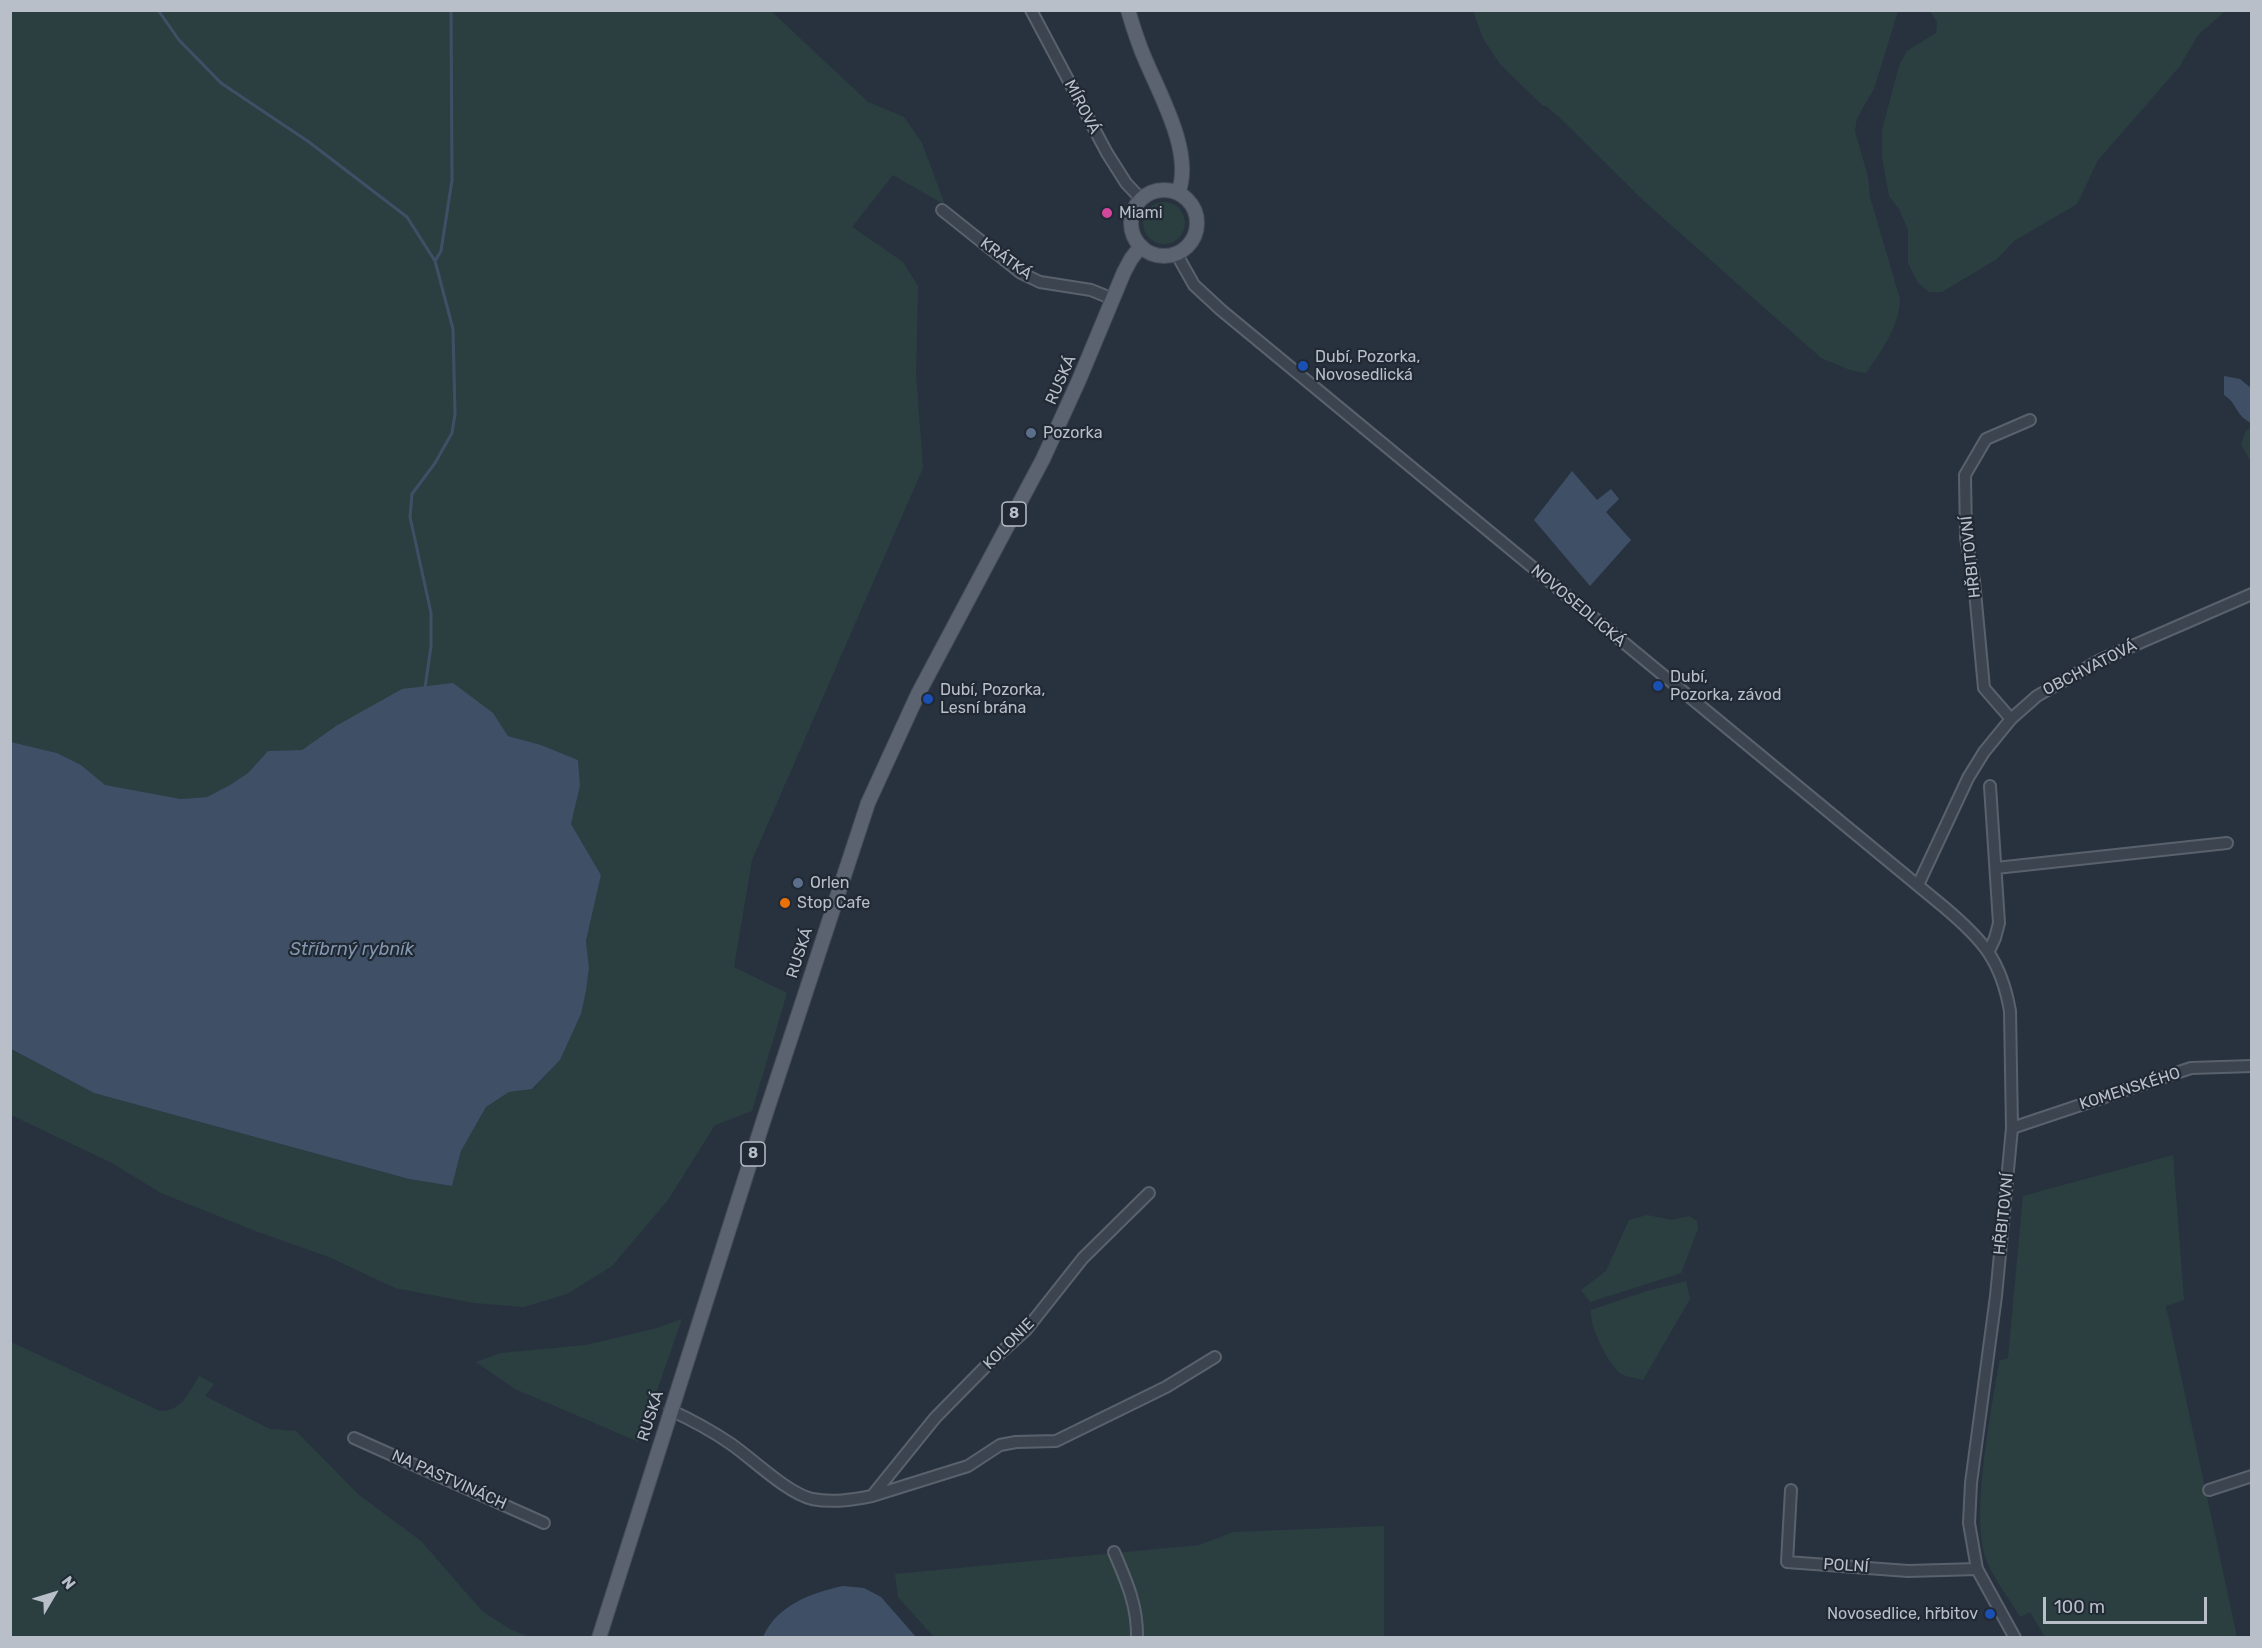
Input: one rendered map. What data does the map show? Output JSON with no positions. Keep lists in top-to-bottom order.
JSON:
{
  "streets": {
    "main road": ["RUSKÁ", "8"],
    "street": [
      "MÍROVÁ",
      "KRÁTKÁ",
      "HŘBITOVNÍ",
      "NOVOSEDLICKÁ",
      "OBCHVATOVÁ",
      "KOMENSKÉHO",
      "KOLONIE",
      "NA PASTVINÁCH",
      "POLNÍ"
    ]
  },
  "crossings": [
    ["MÍROVÁ", "RUSKÁ"],
    ["MÍROVÁ", "NOVOSEDLICKÁ"],
    ["KRÁTKÁ", "RUSKÁ"],
    ["RUSKÁ", "NOVOSEDLICKÁ"],
    ["HŘBITOVNÍ", "NOVOSEDLICKÁ"],
    ["HŘBITOVNÍ", "OBCHVATOVÁ"],
    ["HŘBITOVNÍ", "KOMENSKÉHO"],
    ["HŘBITOVNÍ", "POLNÍ"],
    ["NOVOSEDLICKÁ", "OBCHVATOVÁ"]
  ],
  "water": ["Stříbrný rybník"],
  "places": [
    "Miami",
    "Dubí, Pozorka, Novosedlická",
    "Pozorka",
    "Dubí, Pozorka, závod",
    "Dubí, Pozorka, Lesní brána",
    "Orlen",
    "Stop Cafe",
    "Novosedlice, hřbitov"
  ],
  "scale_bar": "100 m",
  "north": "top right"
}
